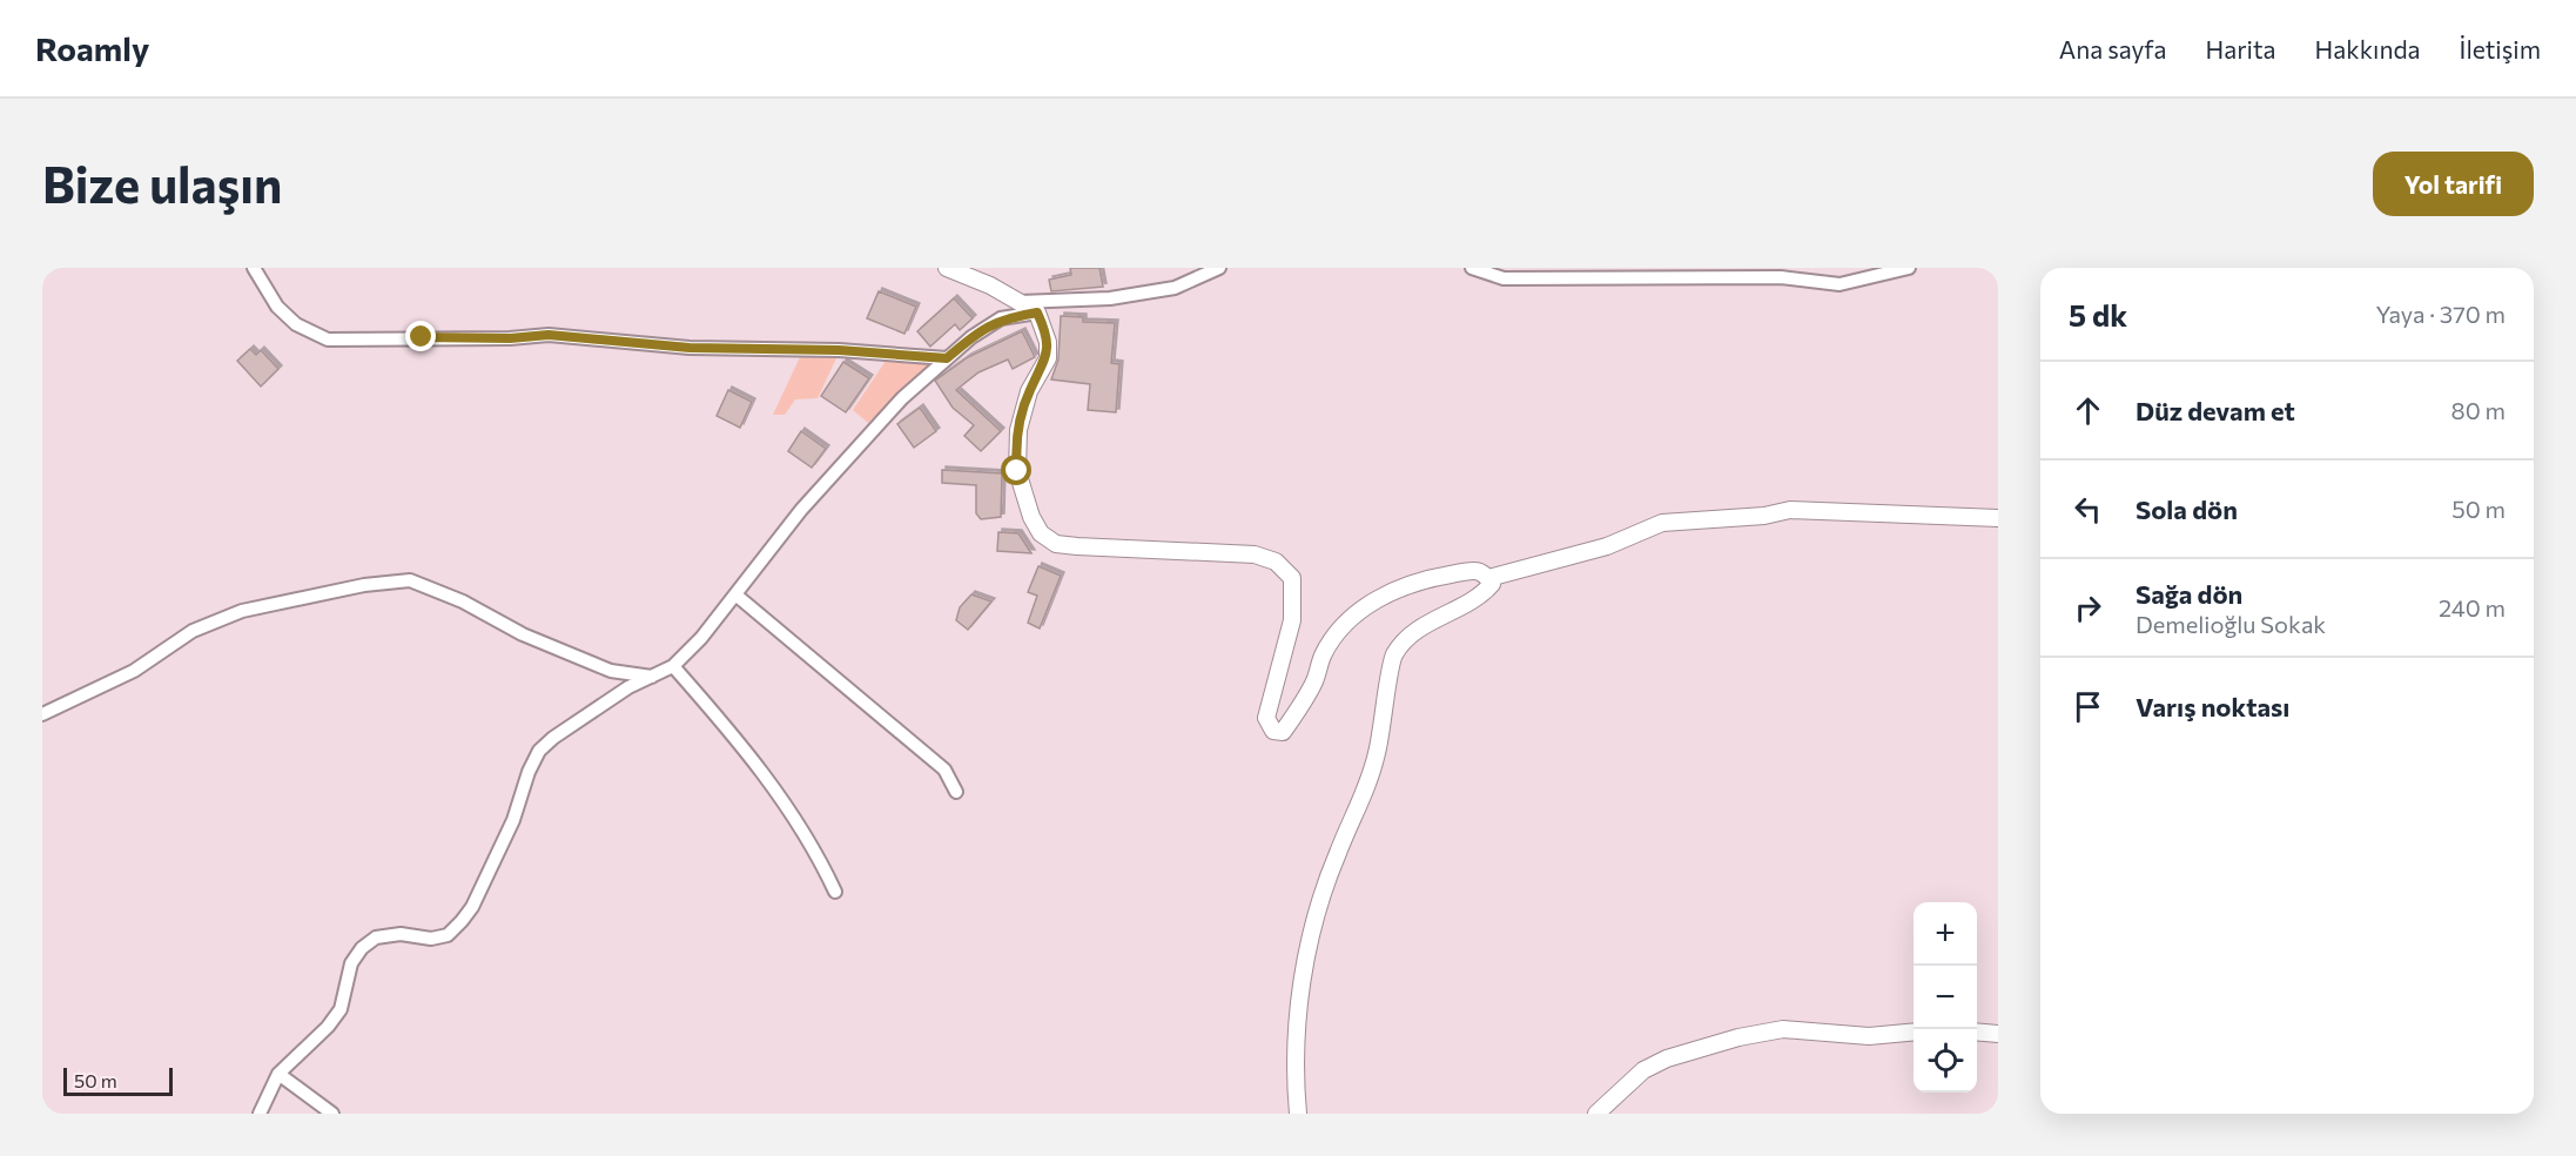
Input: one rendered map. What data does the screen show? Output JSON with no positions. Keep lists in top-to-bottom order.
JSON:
{
  "scale_bar": "50 m",
  "page": {
    "header": "Roamly",
    "nav": [
      "Ana sayfa",
      "Harita",
      "Hakkında",
      "İletişim"
    ],
    "buttons": "Yol tarifi",
    "title": "Bize ulaşın",
    "heading": ["5 dk", "Yaya · 370 m"],
    "list": [
      ["Düz devam et", "80 m"],
      ["Sola dön", "50 m"],
      ["Sağa dön", "Demelioğlu Sokak", "240 m"],
      "Varış noktası"
    ],
    "map_buttons": ["+", "−"],
    "scale": "50 m"
  }
}
